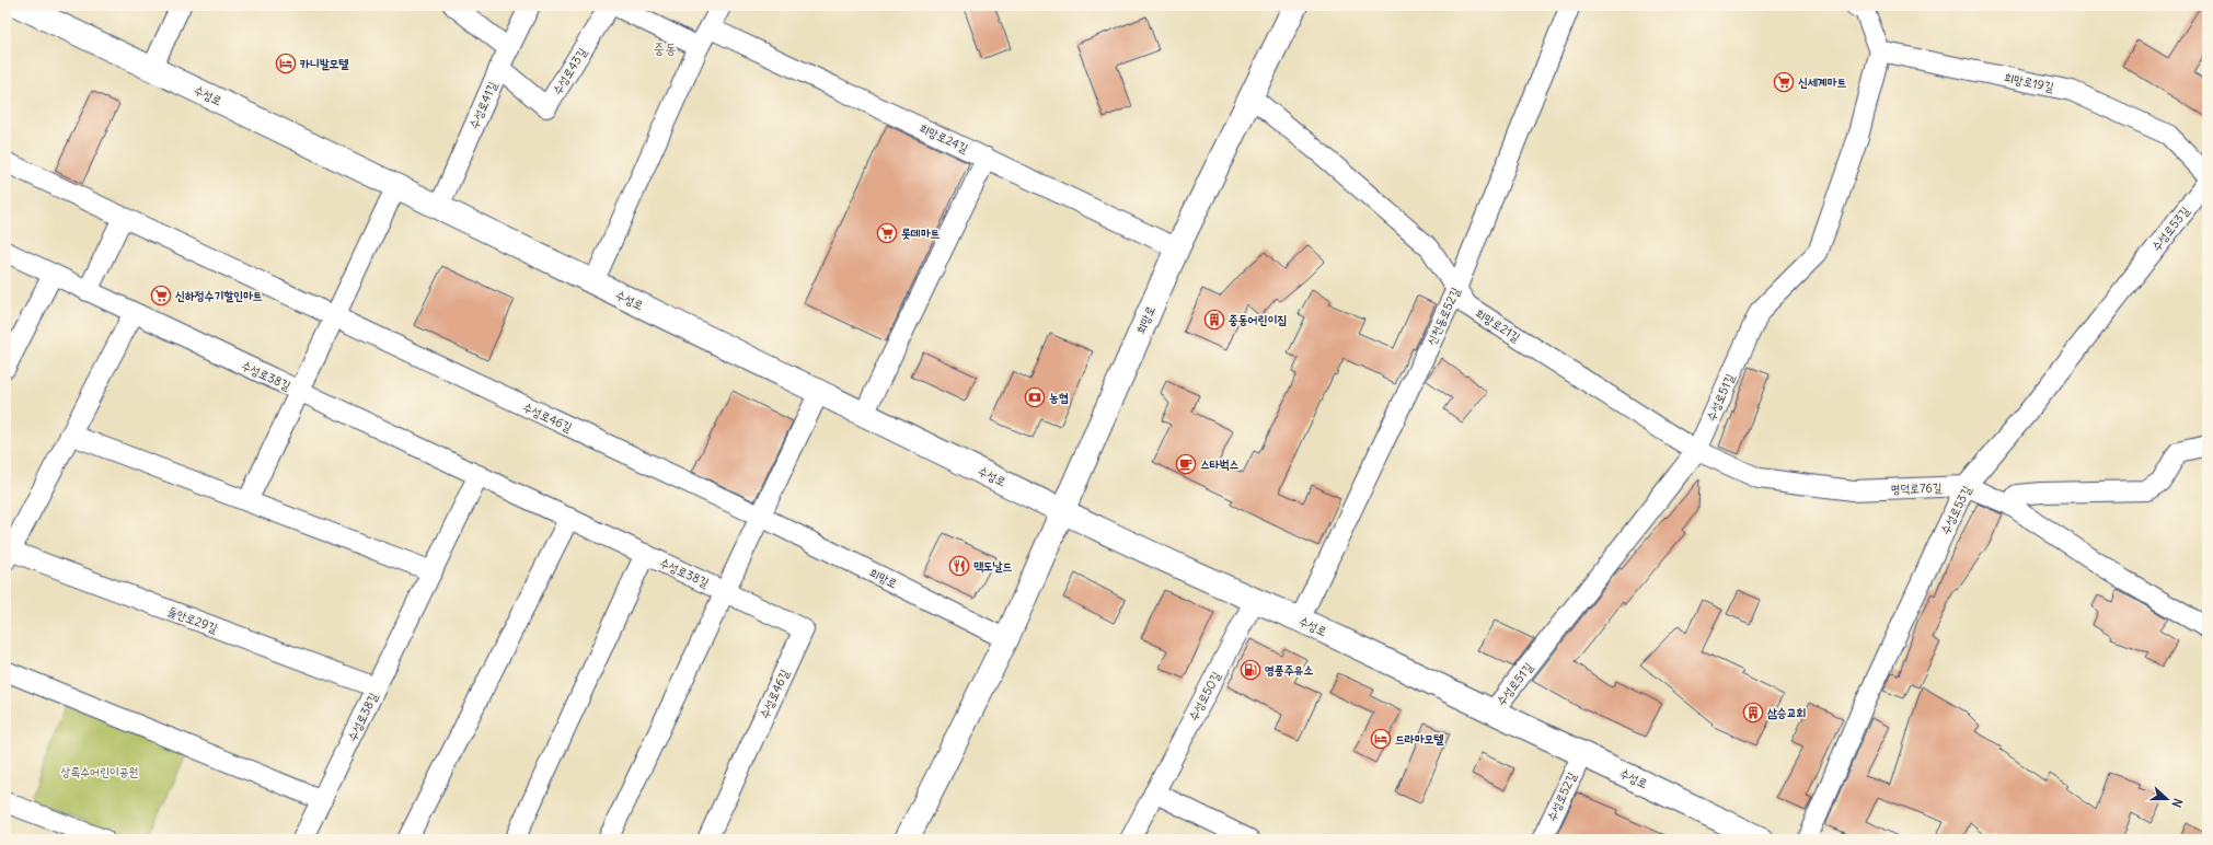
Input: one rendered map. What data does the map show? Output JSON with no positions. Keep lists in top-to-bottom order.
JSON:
{
  "streets": {
    "main road": ["수성로", "희망로"],
    "street": [
      "수성로43길",
      "희망로19길",
      "수성로41길",
      "희망로24길",
      "수성로53길",
      "신천동로52길",
      "희망로21길",
      "수성로38길",
      "수성로51길",
      "수성로46길",
      "명덕로76길",
      "들안로29길",
      "수성로50길",
      "수성로52길"
    ]
  },
  "crossings": [
    ["수성로43길", "수성로41길"],
    ["희망로19길", "수성로51길"],
    ["수성로", "수성로41길"],
    ["수성로", "신천동로52길"],
    ["수성로", "희망로"],
    ["수성로", "수성로51길"],
    ["수성로", "수성로50길"],
    ["수성로", "수성로52길"],
    ["희망로24길", "희망로"],
    ["수성로53길", "명덕로76길"],
    ["신천동로52길", "희망로21길"],
    ["희망로", "희망로21길"],
    ["희망로", "수성로46길"],
    ["희망로21길", "수성로51길"],
    ["희망로21길", "명덕로76길"],
    ["수성로38길", "수성로46길"],
    ["수성로38길", "들안로29길"],
    ["수성로51길", "명덕로76길"]
  ],
  "districts": ["중동"],
  "parks": ["상록수어린이공원"],
  "places": {
    "hotel": ["카니발모텔", "드라마모텔"],
    "supermarket": ["신세계마트", "롯데마트", "신하정수기할인마트"],
    "building": ["중동어린이집", "삼승교회"],
    "bank": ["농협"],
    "cafe": ["스타벅스"],
    "restaurant": ["맥도날드"],
    "fuel station": ["영풍주유소"]
  },
  "north": "right"
}
